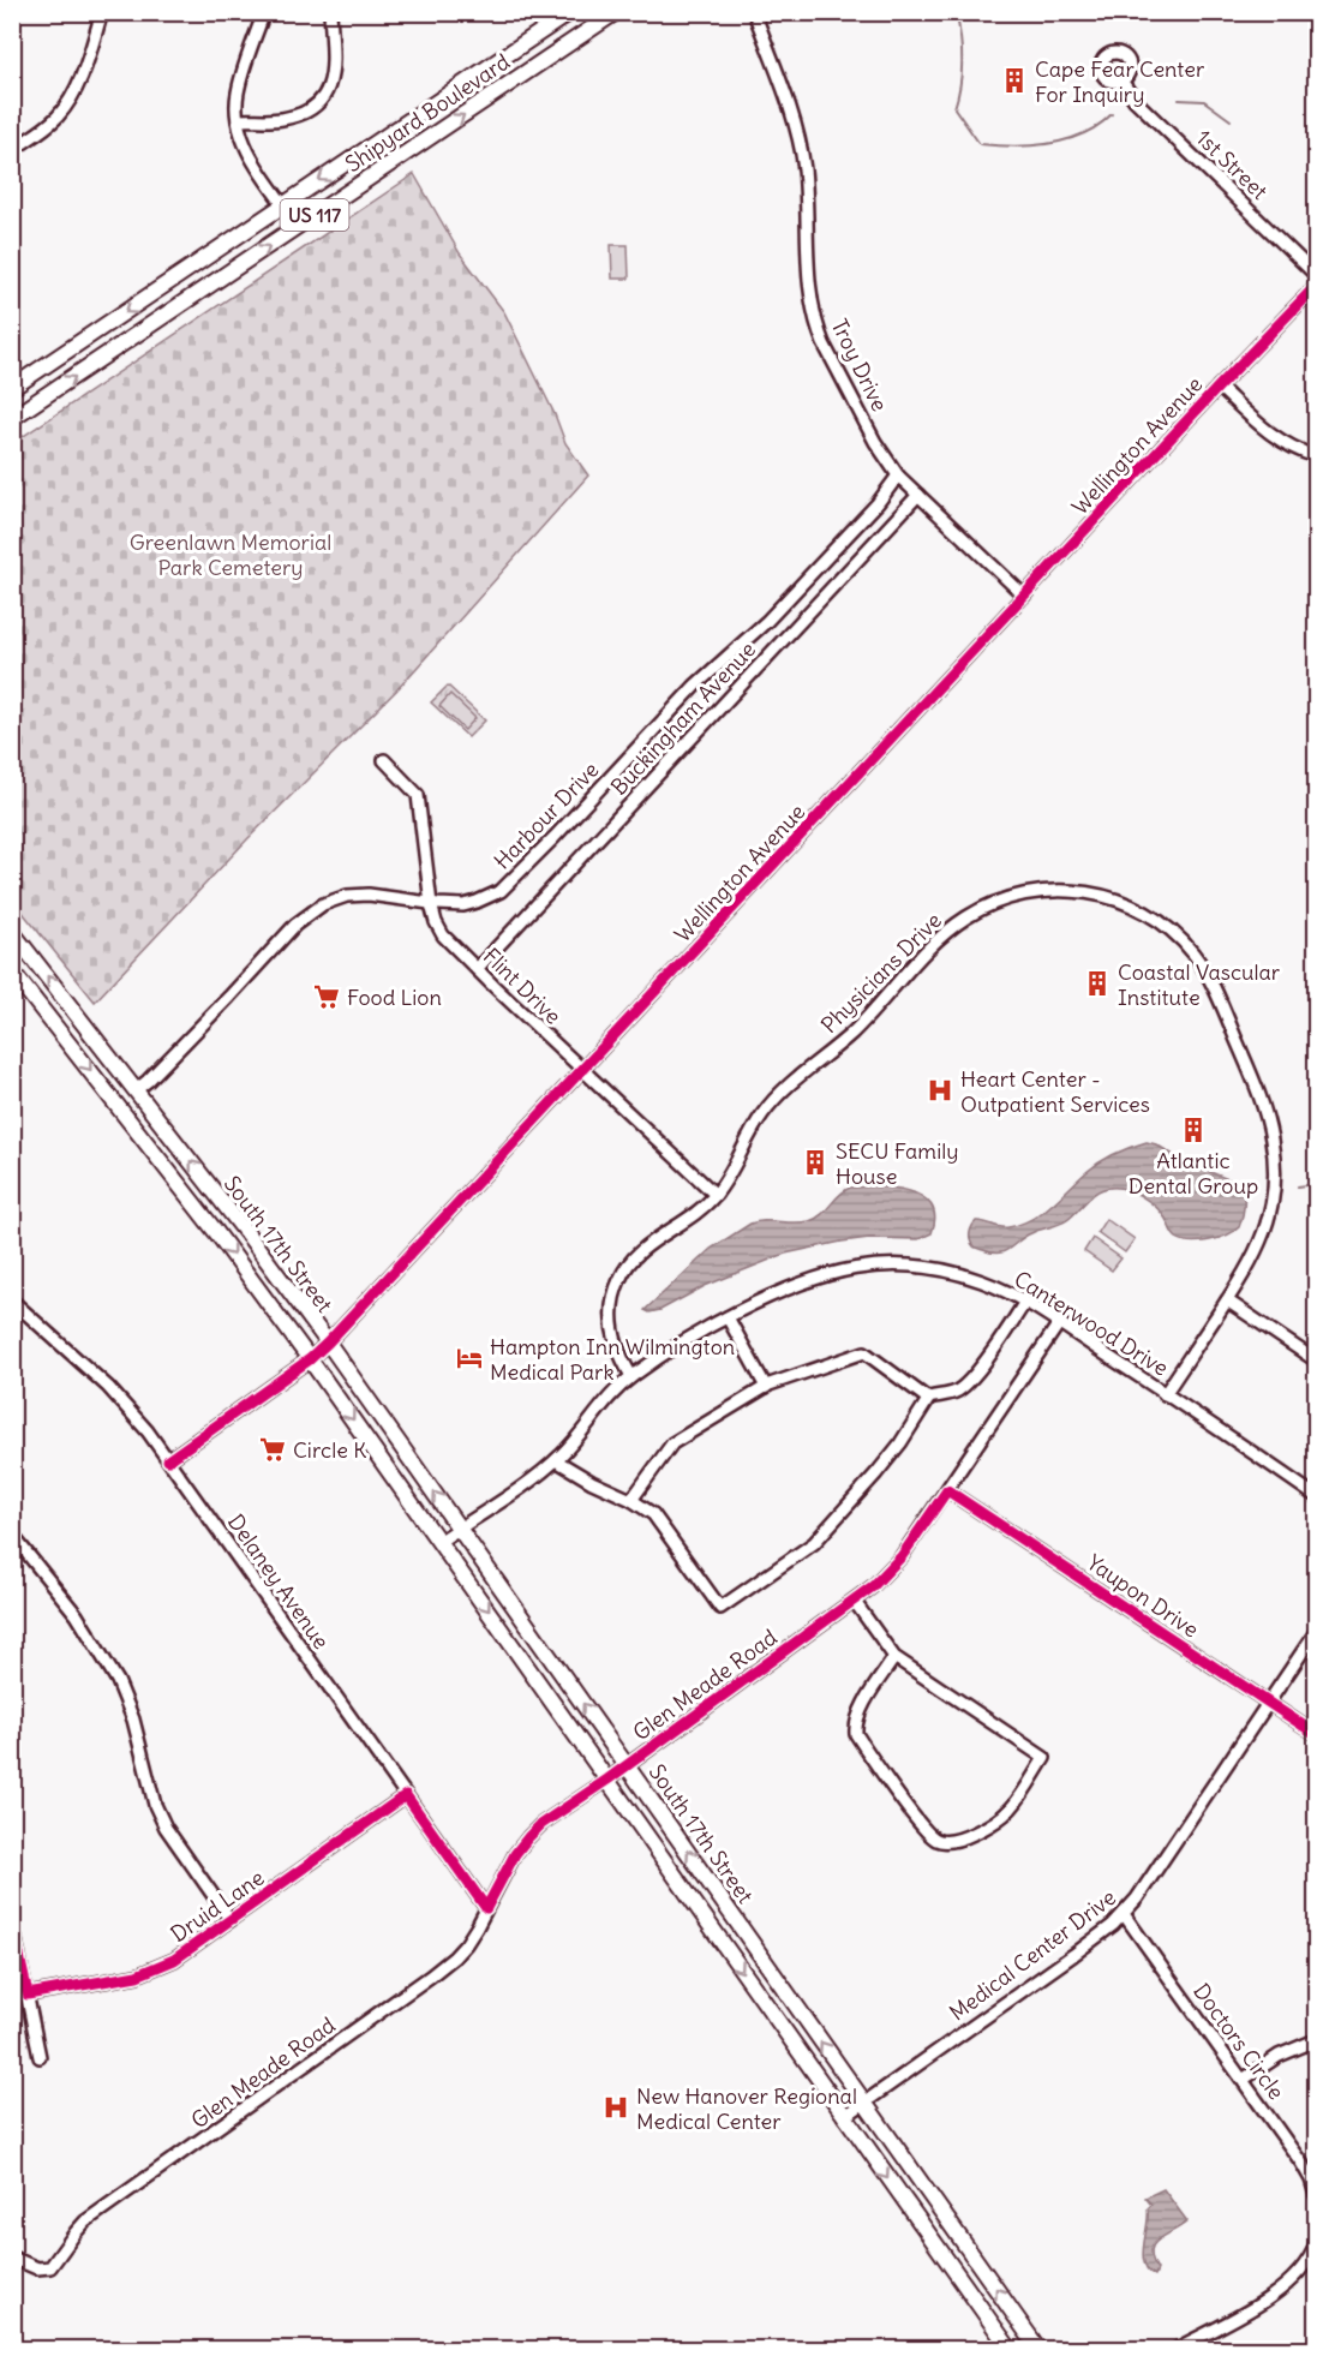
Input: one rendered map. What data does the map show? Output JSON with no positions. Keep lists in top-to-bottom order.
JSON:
{
  "streets": {
    "main road": ["Shipyard Boulevard", "US 117", "South 17th Street"],
    "street": [
      "1st Street",
      "Troy Drive",
      "Wellington Avenue",
      "Buckingham Avenue",
      "Harbour Drive",
      "Physicians Drive",
      "Flint Drive",
      "Canterwood Drive",
      "Delaney Avenue",
      "Yaupon Drive",
      "Glen Meade Road",
      "Druid Lane",
      "Medical Center Drive",
      "Doctors Circle"
    ]
  },
  "crossings": [
    ["Troy Drive", "Wellington Avenue"],
    ["Troy Drive", "Buckingham Avenue"],
    ["Troy Drive", "Harbour Drive"],
    ["Wellington Avenue", "Flint Drive"],
    ["Wellington Avenue", "South 17th Street"],
    ["Wellington Avenue", "Delaney Avenue"],
    ["Buckingham Avenue", "Flint Drive"],
    ["Harbour Drive", "Flint Drive"],
    ["Harbour Drive", "South 17th Street"],
    ["Physicians Drive", "Flint Drive"],
    ["Physicians Drive", "Canterwood Drive"],
    ["South 17th Street", "Canterwood Drive"],
    ["South 17th Street", "Glen Meade Road"],
    ["South 17th Street", "Medical Center Drive"],
    ["Canterwood Drive", "Glen Meade Road"],
    ["Delaney Avenue", "Glen Meade Road"],
    ["Delaney Avenue", "Druid Lane"],
    ["Yaupon Drive", "Glen Meade Road"],
    ["Yaupon Drive", "Medical Center Drive"],
    ["Medical Center Drive", "Doctors Circle"]
  ],
  "parks": ["Greenlawn Memorial Park Cemetery"],
  "places": {
    "building": [
      "Cape Fear Center For Inquiry",
      "Coastal Vascular Institute",
      "Atlantic Dental Group",
      "SECU Family House"
    ],
    "supermarket": ["Food Lion", "Circle K"],
    "hospital": ["Heart Center - Outpatient Services", "New Hanover Regional Medical Center"],
    "hotel": ["Hampton Inn Wilmington Medical Park"]
  }
}
